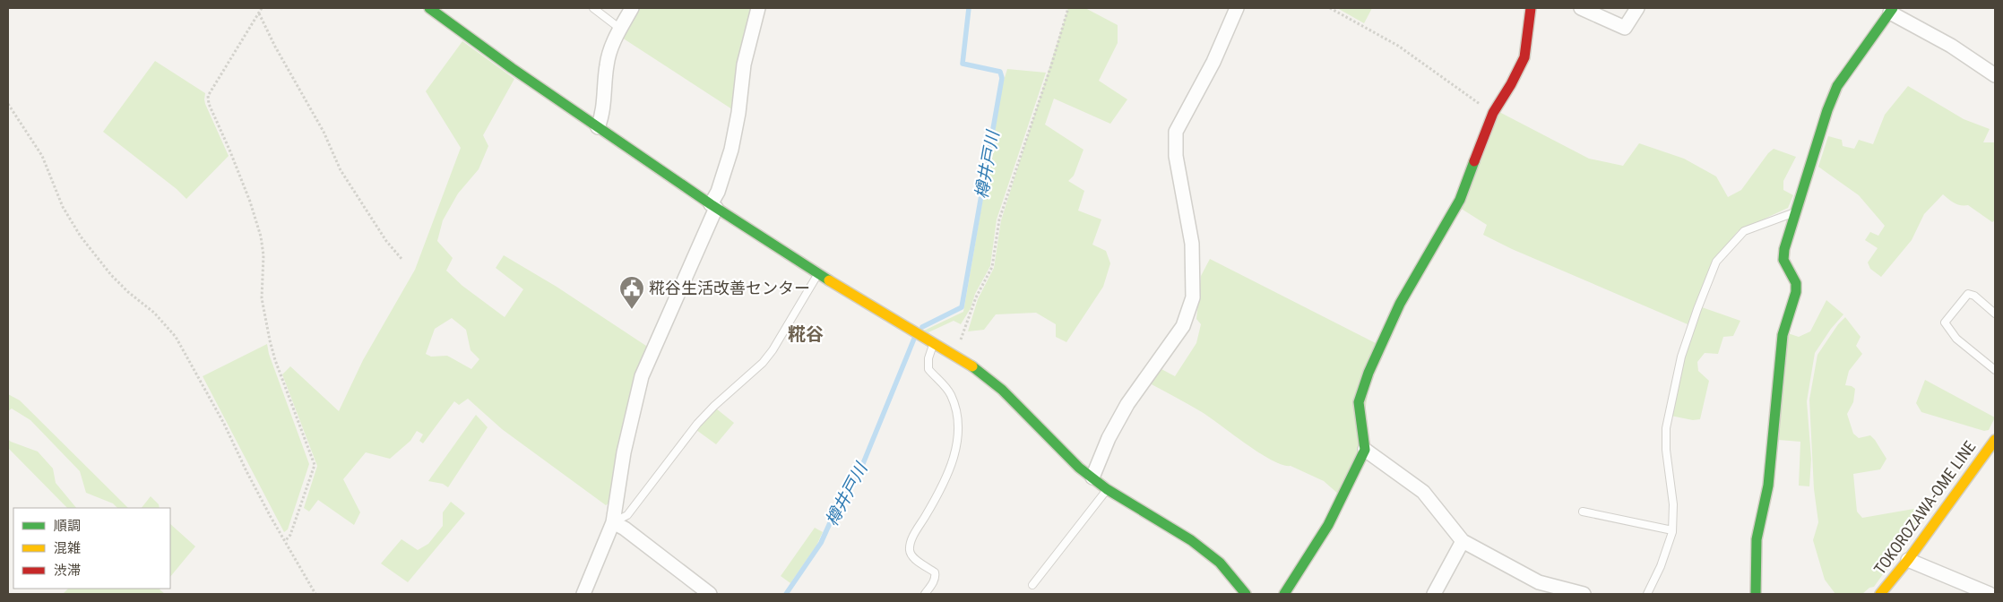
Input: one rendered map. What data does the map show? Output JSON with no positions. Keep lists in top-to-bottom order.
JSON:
{
  "streets": {
    "street": ["TOKOROZAWA-OME LINE"]
  },
  "districts": ["糀谷"],
  "water": ["樽井戸川"],
  "places": {
    "public building": ["糀谷生活改善センター"]
  },
  "legend": ["順調", "混雑", "渋滞"]
}
